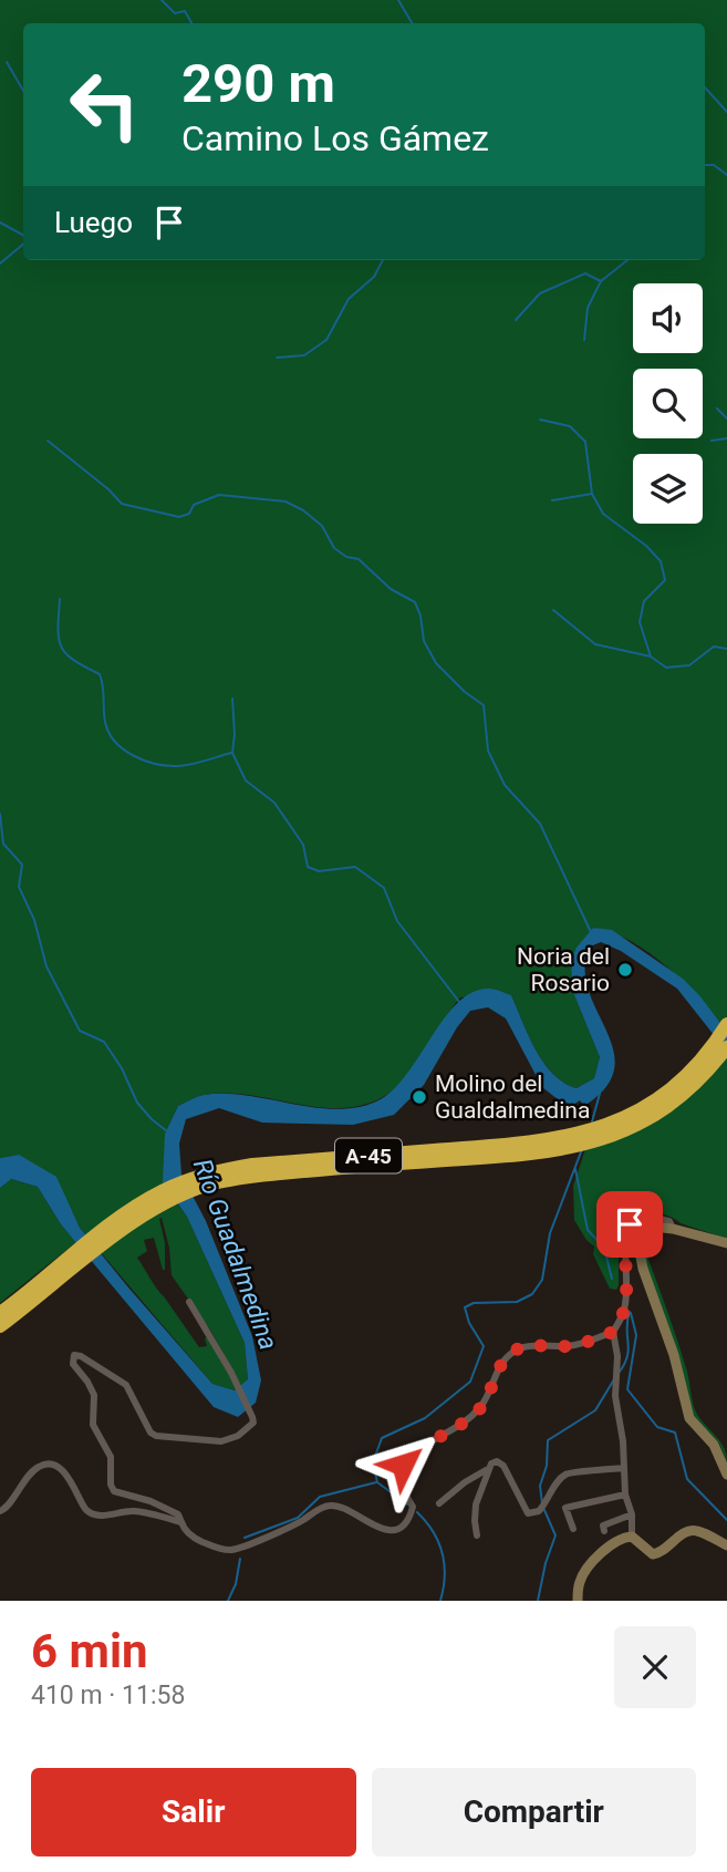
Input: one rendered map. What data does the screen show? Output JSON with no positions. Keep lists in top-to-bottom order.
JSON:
{
  "streets": {
    "highway": ["A-45"]
  },
  "water": ["Río Guadalmedina"],
  "places": ["Noria del Rosario", "Molino del Gualdalmedina"],
  "page": {
    "turn": ["290 m", "Camino Los Gámez"],
    "then": "Luego",
    "heading": ["6 min", "410 m · 11:58"],
    "buttons": ["Salir", "Compartir"]
  }
}
